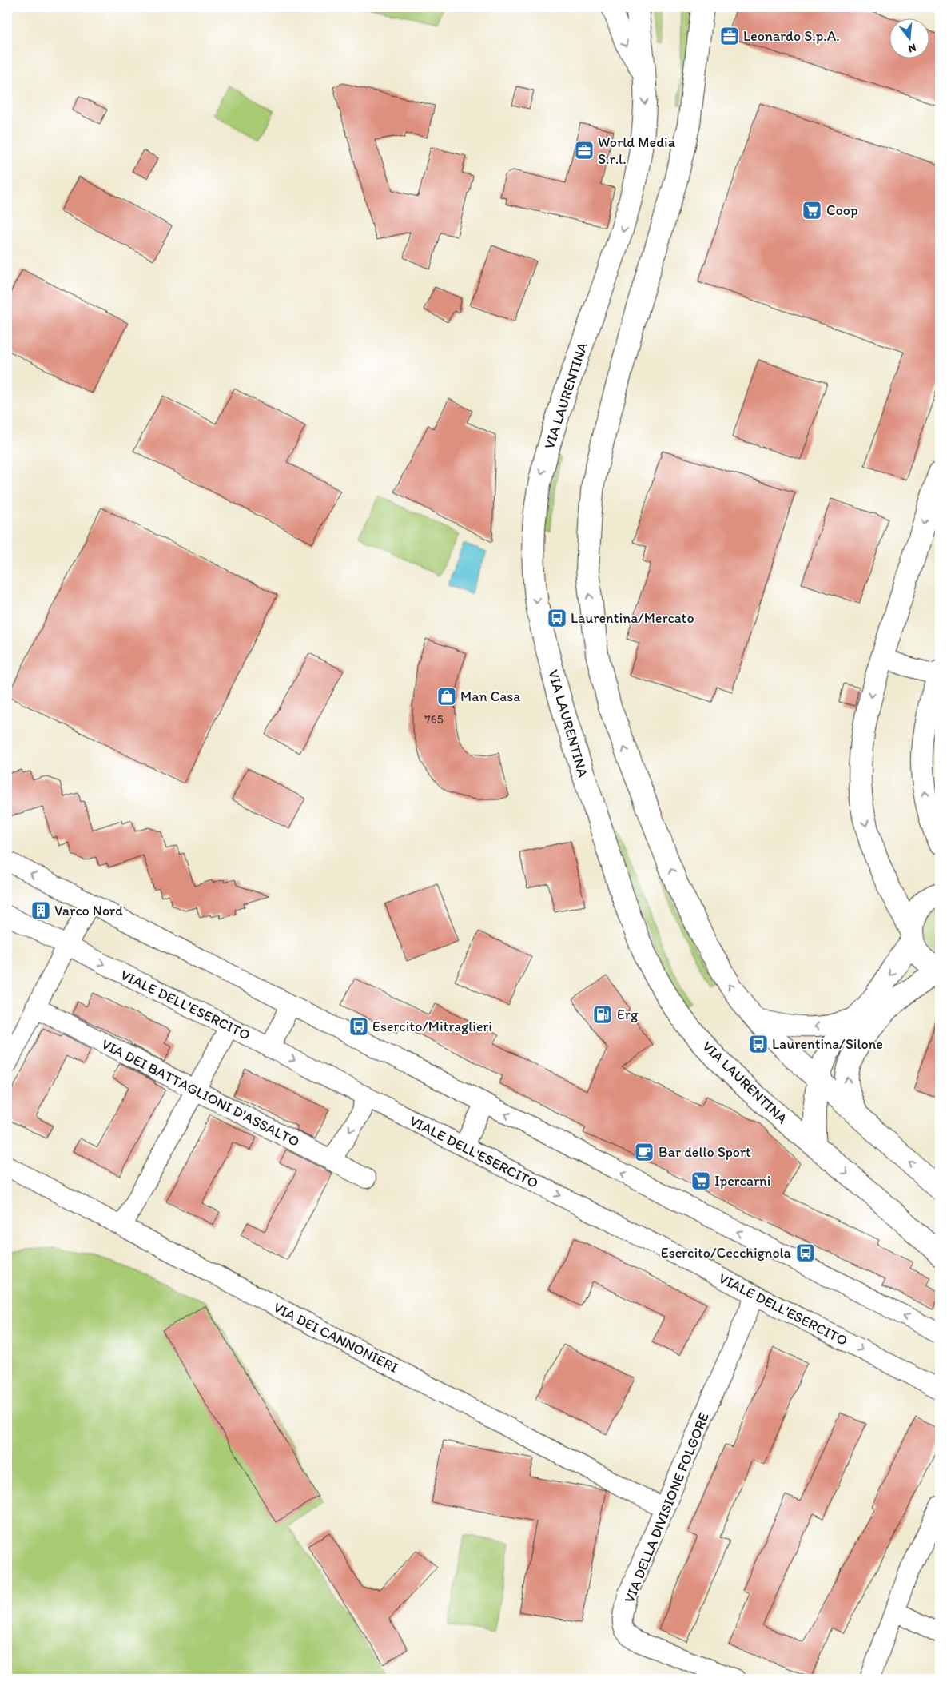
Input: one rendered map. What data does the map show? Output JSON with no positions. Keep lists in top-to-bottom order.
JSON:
{
  "streets": {
    "main road": ["VIA LAURENTINA"],
    "street": [
      "VIALE DELL'ESERCITO",
      "VIA DEI BATTAGLIONI D'ASSALTO",
      "VIA DEI CANNONIERI",
      "VIA DELLA DIVISIONE FOLGORE"
    ]
  },
  "crossings": [
    ["VIALE DELL'ESERCITO", "VIA DELLA DIVISIONE FOLGORE"],
    ["VIA DEI CANNONIERI", "VIA DELLA DIVISIONE FOLGORE"]
  ],
  "places": {
    "office": ["Leonardo S.p.A.", "World Media S.r.l."],
    "supermarket": ["Coop", "Ipercarni"],
    "bus stop": [
      "Laurentina/Mercato",
      "Esercito/Mitraglieri",
      "Laurentina/Silone",
      "Esercito/Cecchignola"
    ],
    "shop": ["Man Casa"],
    "building": ["Varco Nord"],
    "fuel station": ["Erg"],
    "cafe": ["Bar dello Sport"]
  },
  "house_numbers": ["765"],
  "north": "bottom"
}
